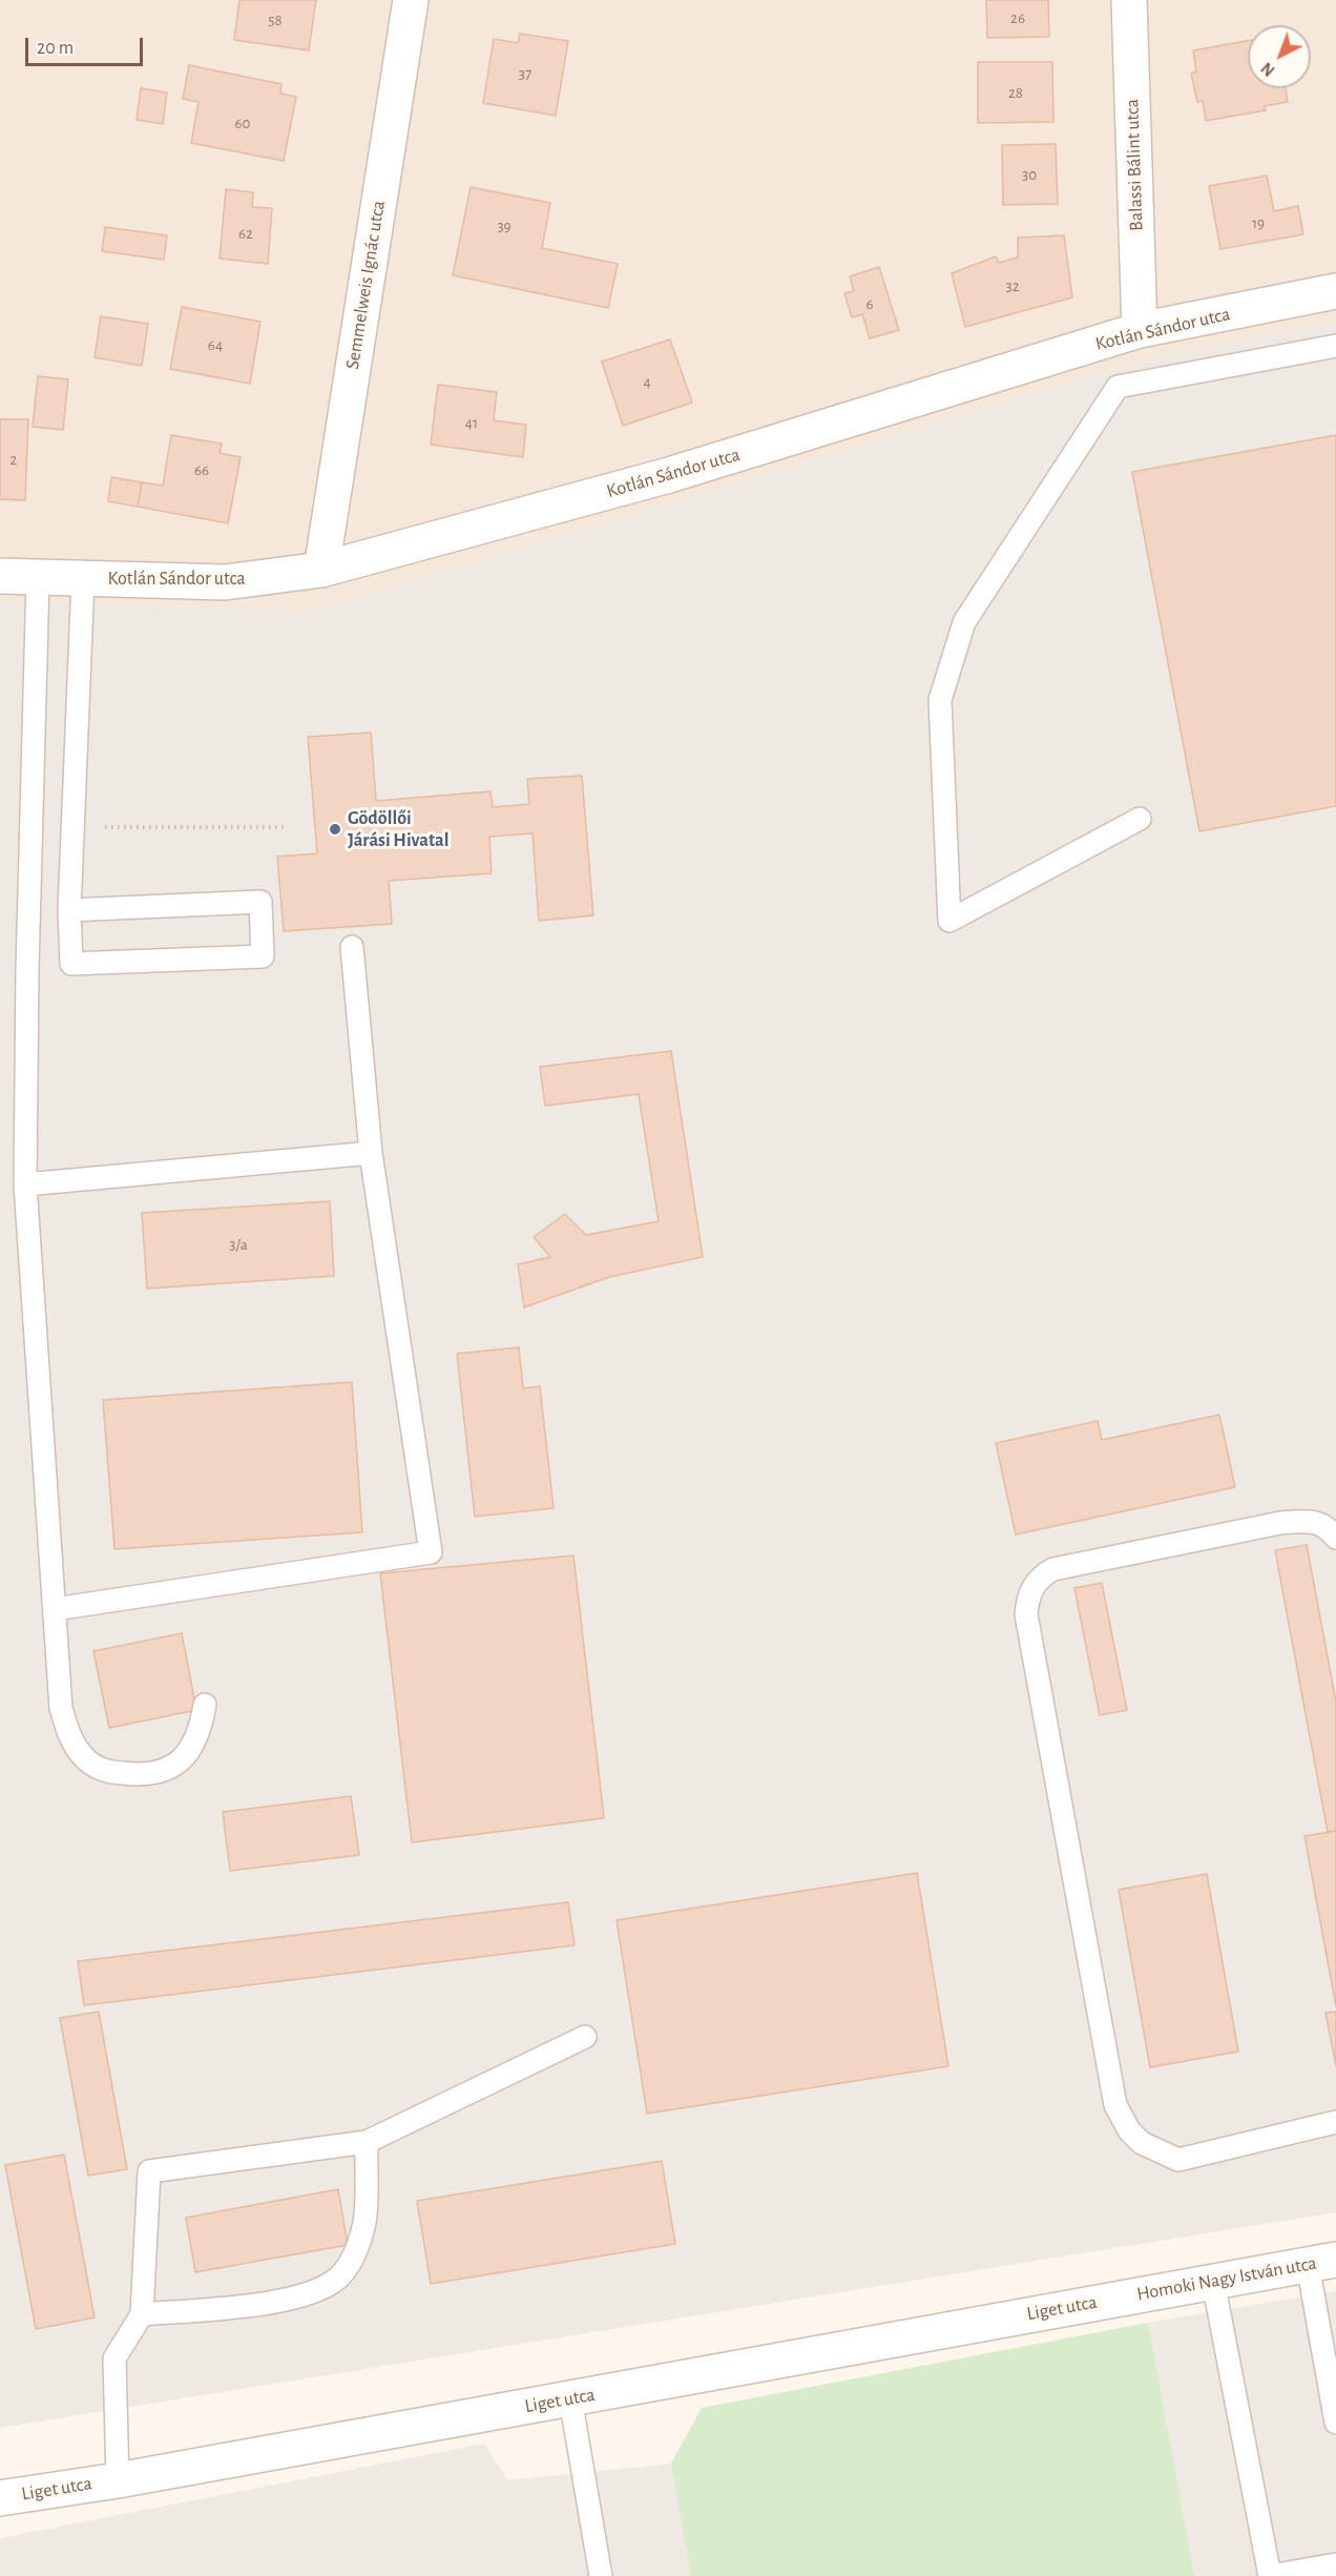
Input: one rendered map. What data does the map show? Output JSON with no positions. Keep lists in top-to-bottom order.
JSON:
{
  "streets": {
    "street": [
      "Balassi Bálint utca",
      "Semmelweis Ignác utca",
      "Kotlán Sándor utca",
      "Homoki Nagy István utca",
      "Liget utca"
    ]
  },
  "crossings": [
    ["Balassi Bálint utca", "Kotlán Sándor utca"],
    ["Semmelweis Ignác utca", "Kotlán Sándor utca"],
    ["Homoki Nagy István utca", "Liget utca"]
  ],
  "places": ["Gödöllői Járási Hivatal"],
  "house_numbers": [
    "26",
    "58",
    "37",
    "28",
    "60",
    "30",
    "19",
    "39",
    "62",
    "32",
    "6",
    "64",
    "4",
    "41",
    "2",
    "66",
    "3/a"
  ],
  "scale_bar": "20 m",
  "north": "bottom left"
}
